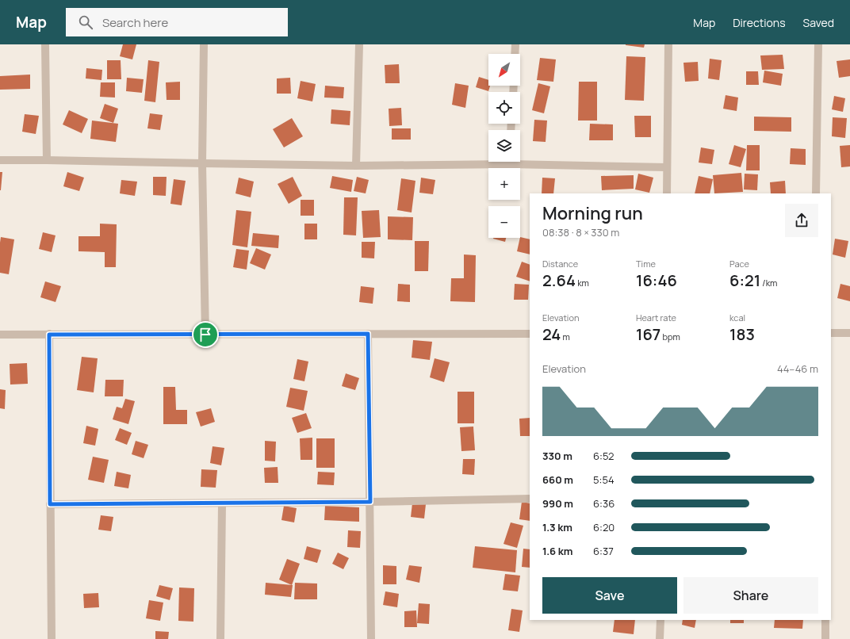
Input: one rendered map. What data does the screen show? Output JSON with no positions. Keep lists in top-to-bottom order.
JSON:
{
  "north": "bottom left",
  "page": {
    "header": "Map",
    "search": "Search here",
    "nav": ["Map", "Directions", "Saved"],
    "map_buttons": ["+", "−"],
    "heading": ["Morning run", "08:38 · 8 × 330 m"],
    "stats": [
      ["Distance", "2.64 km"],
      ["Time", "16:46"],
      ["Pace", "6:21 /km"],
      ["Elevation", "24 m"],
      ["Heart rate", "167 bpm"],
      ["kcal", "183"]
    ],
    "chart": ["Elevation", "44–46 m"],
    "list": [
      {
        "name": "330 m",
        "note": "6:52"
      },
      {
        "name": "660 m",
        "note": "5:54"
      },
      {
        "name": "990 m",
        "note": "6:36"
      },
      {
        "name": "1.3 km",
        "note": "6:20"
      },
      {
        "name": "1.6 km",
        "note": "6:37"
      }
    ],
    "buttons": ["Save", "Share"]
  }
}
